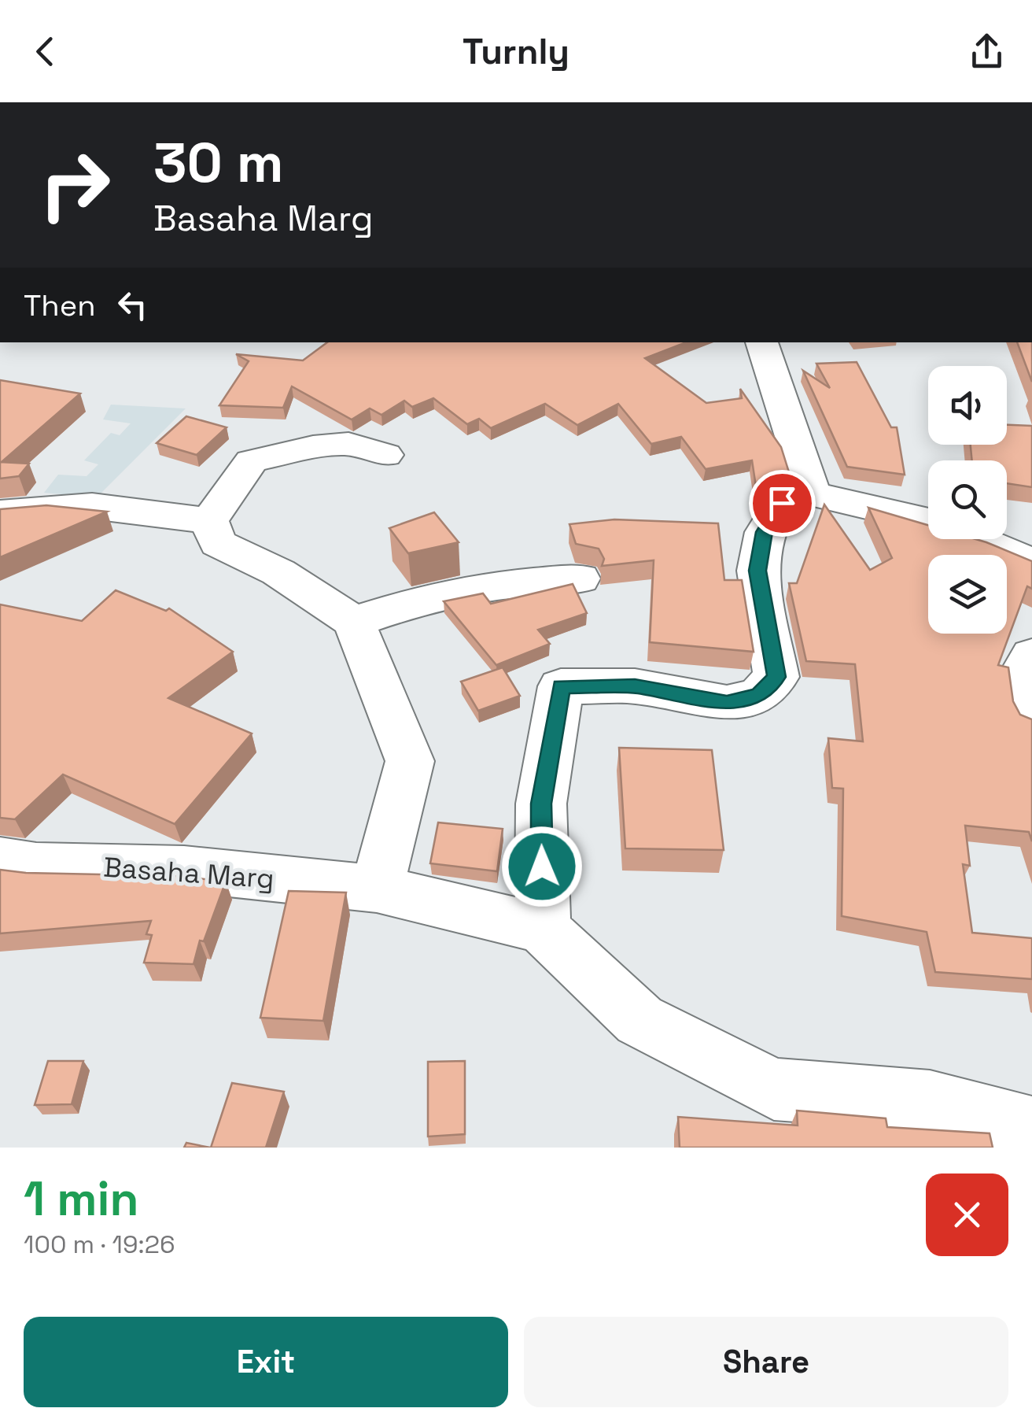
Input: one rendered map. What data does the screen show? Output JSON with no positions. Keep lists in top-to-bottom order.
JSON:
{
  "streets": {
    "street": ["Basaha Marg"]
  },
  "page": {
    "header": "Turnly",
    "turn": ["30 m", "Basaha Marg"],
    "then": "Then",
    "heading": ["1 min", "100 m · 19:26"],
    "buttons": ["Exit", "Share"]
  }
}
